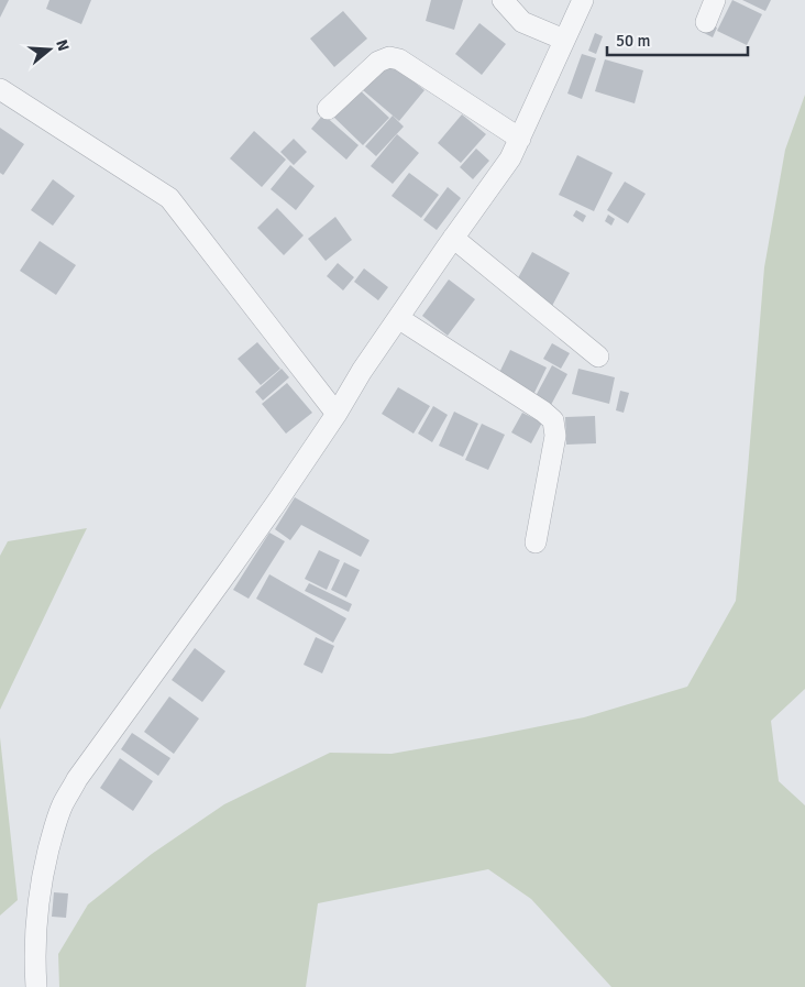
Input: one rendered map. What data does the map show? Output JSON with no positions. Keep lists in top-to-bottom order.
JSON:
{
  "scale_bar": "50 m",
  "north": "right"
}
